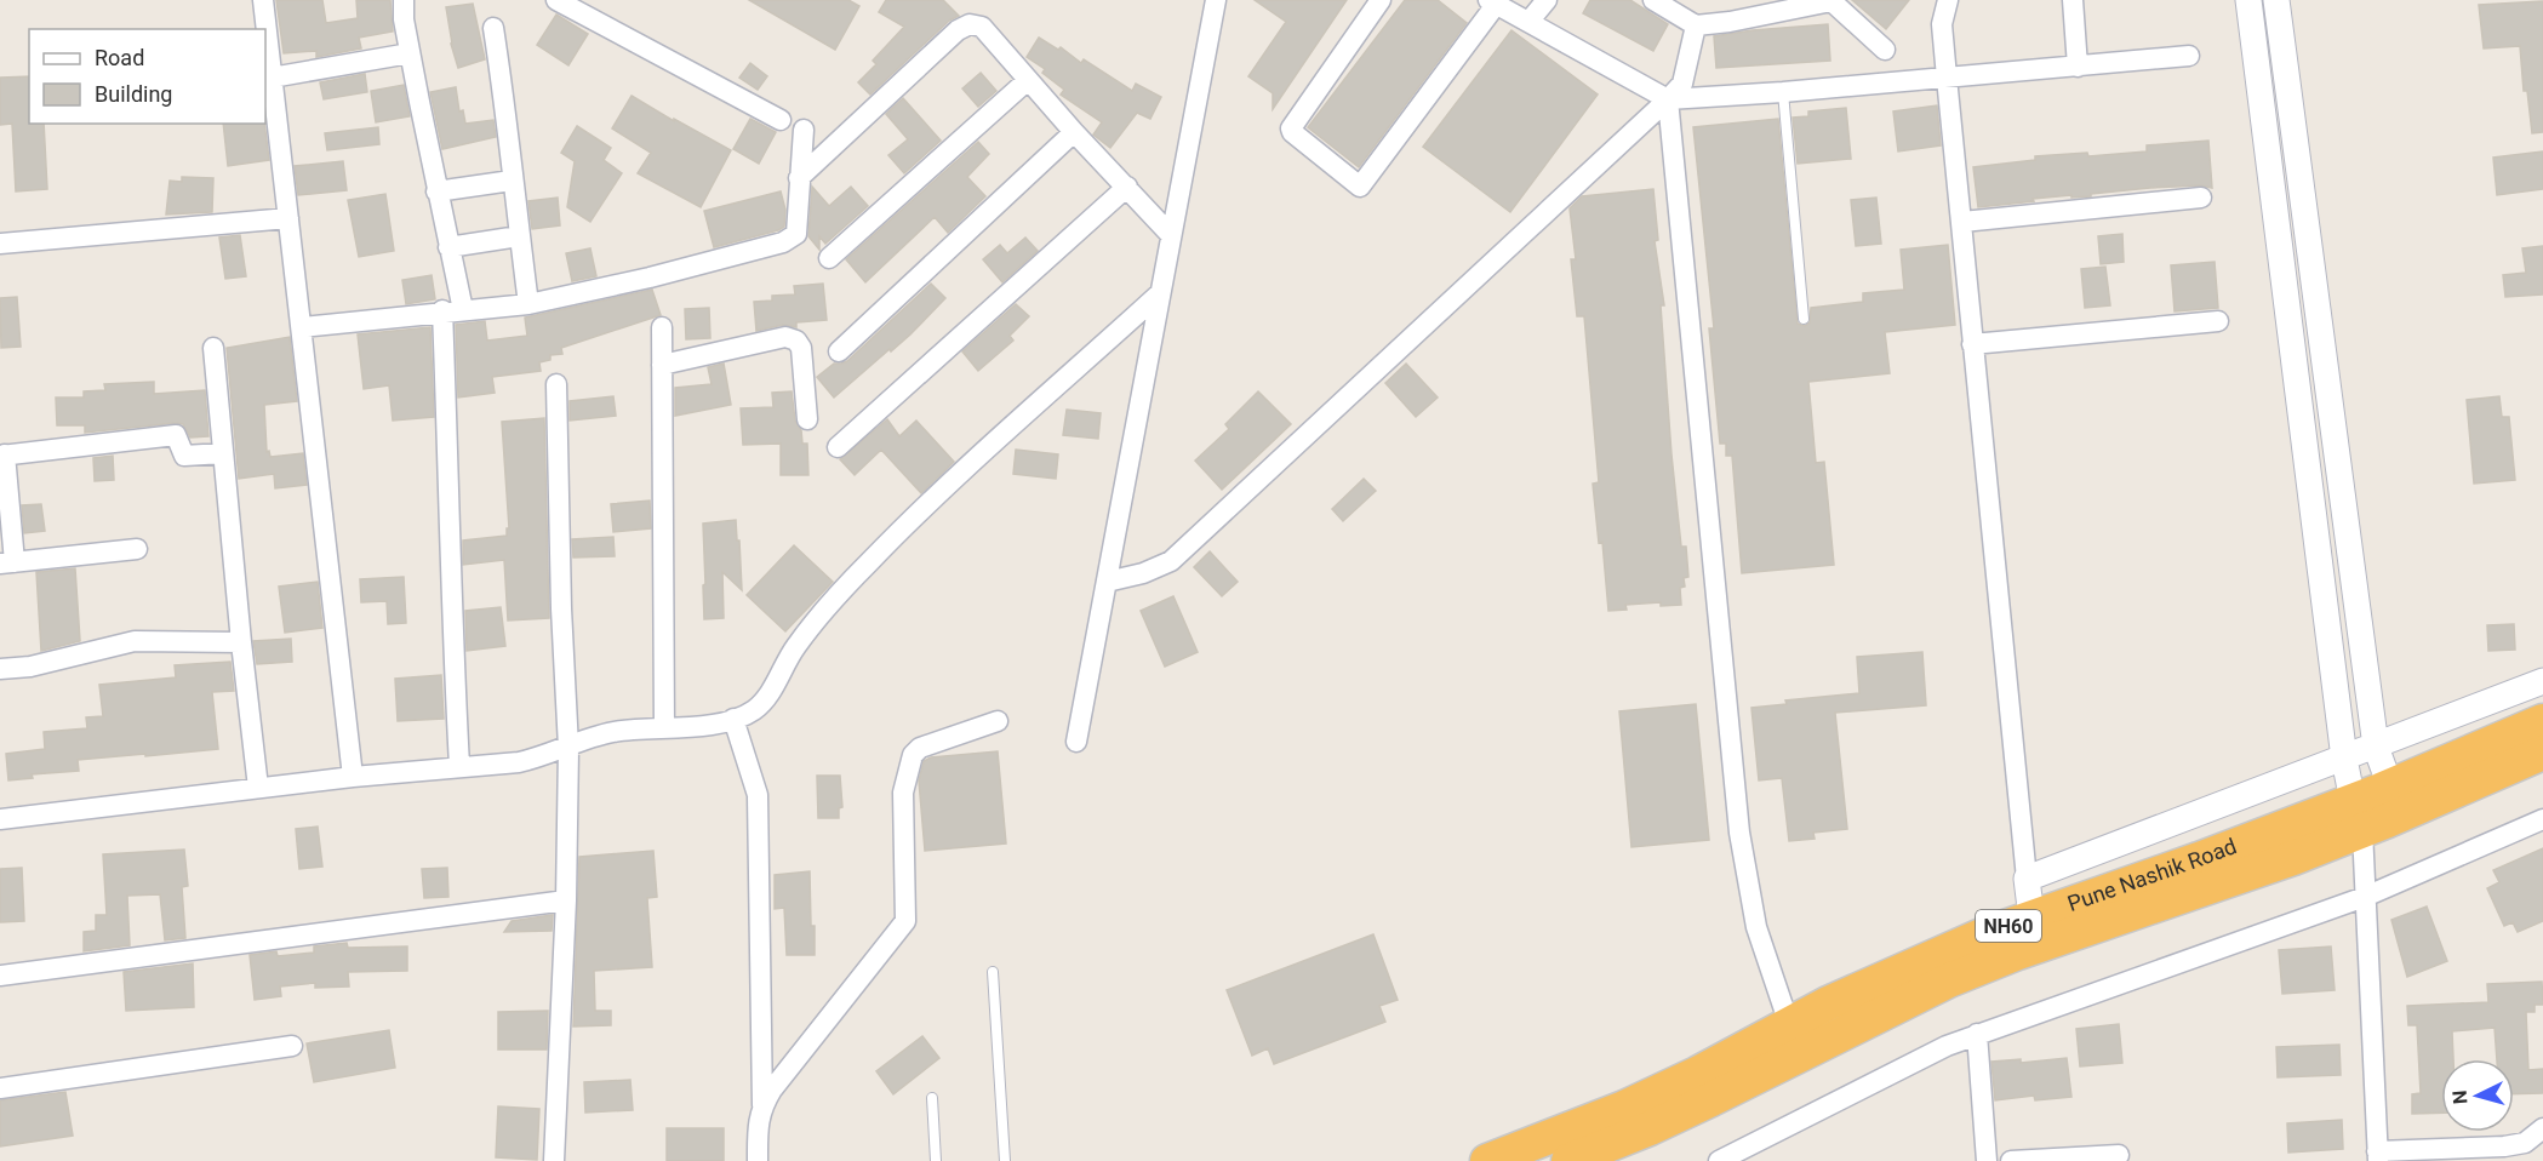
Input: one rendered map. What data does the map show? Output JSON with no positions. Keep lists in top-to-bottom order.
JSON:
{
  "streets": {
    "highway": ["Pune Nashik Road", "NH60"]
  },
  "legend": ["Road", "Building"],
  "north": "left"
}
